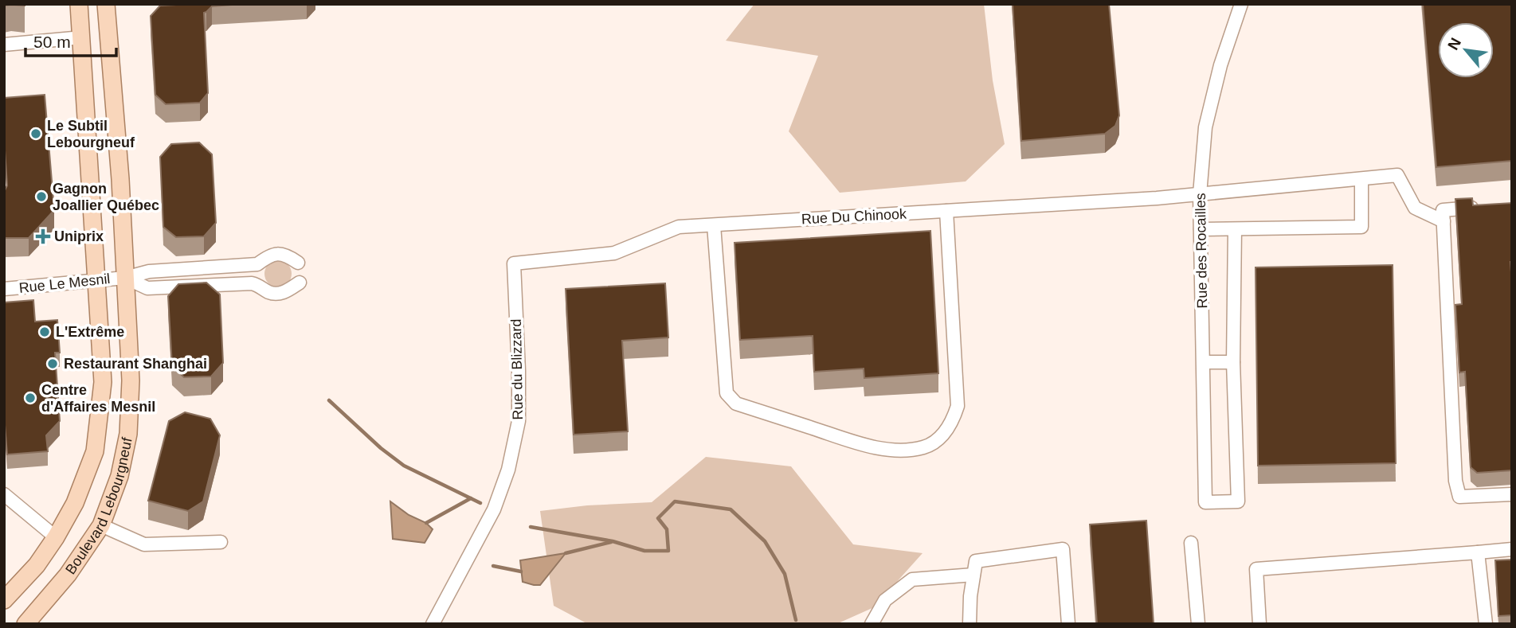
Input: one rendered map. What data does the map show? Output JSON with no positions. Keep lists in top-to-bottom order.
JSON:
{
  "streets": {
    "main road": ["Boulevard Lebourgneuf"],
    "street": [
      "Rue Du Chinook",
      "Rue des Rocailles",
      "Rue Le Mesnil",
      "Rue du Blizzard"
    ]
  },
  "crossings": [
    ["Rue Du Chinook", "Rue des Rocailles"],
    ["Rue Du Chinook", "Rue du Blizzard"],
    ["Rue Le Mesnil", "Boulevard Lebourgneuf"]
  ],
  "places": {
    "other": [
      "Le Subtil Lebourgneuf",
      "Gagnon Joallier Québec",
      "L'Extrême",
      "Restaurant Shanghai",
      "Centre d'Affaires Mesnil"
    ],
    "health": ["Uniprix"]
  },
  "scale_bar": "50 m",
  "north": "top left"
}
